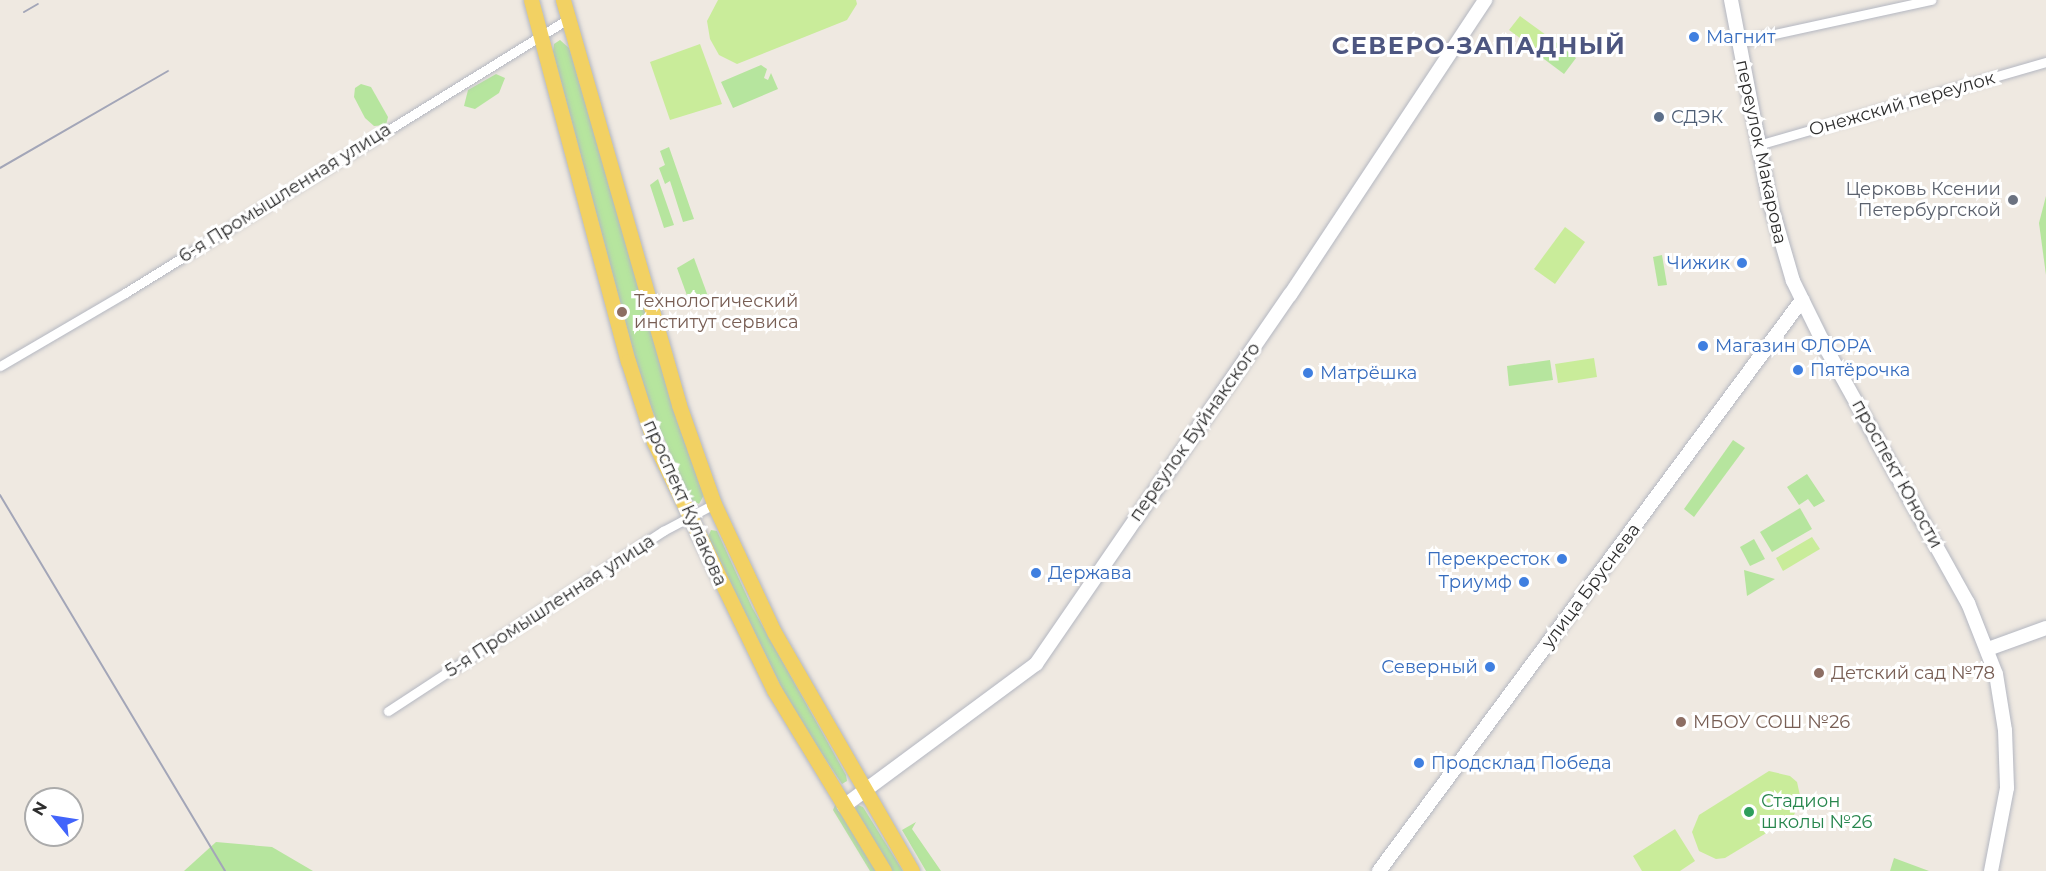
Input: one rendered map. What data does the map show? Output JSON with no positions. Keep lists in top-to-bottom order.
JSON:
{
  "streets": {
    "main road": ["проспект Кулакова"],
    "street": [
      "Онежский переулок",
      "переулок Макарова",
      "6-я Промышленная улица",
      "переулок Буйнакского",
      "проспект Юности",
      "улица Бруснева",
      "5-я Промышленная улица"
    ]
  },
  "crossings": [
    ["Онежский переулок", "переулок Макарова"],
    ["переулок Макарова", "проспект Юности"],
    ["переулок Макарова", "улица Бруснева"],
    ["6-я Промышленная улица", "проспект Кулакова"],
    ["переулок Буйнакского", "проспект Кулакова"],
    ["проспект Юности", "улица Бруснева"],
    ["проспект Кулакова", "5-я Промышленная улица"]
  ],
  "districts": ["СЕВЕРО-ЗАПАДНЫЙ"],
  "places": [
    "Магнит",
    "СДЭК",
    "Церковь Ксении Петербургской",
    "Чижик",
    "Технологический институт сервиса",
    "Магазин ФЛОРА",
    "Пятёрочка",
    "Матрёшка",
    "Перекресток",
    "Держава",
    "Триумф",
    "Северный",
    "Детский сад №78",
    "МБОУ СОШ №26",
    "Продсклад Победа",
    "Стадион школы №26"
  ],
  "north": "top left"
}
